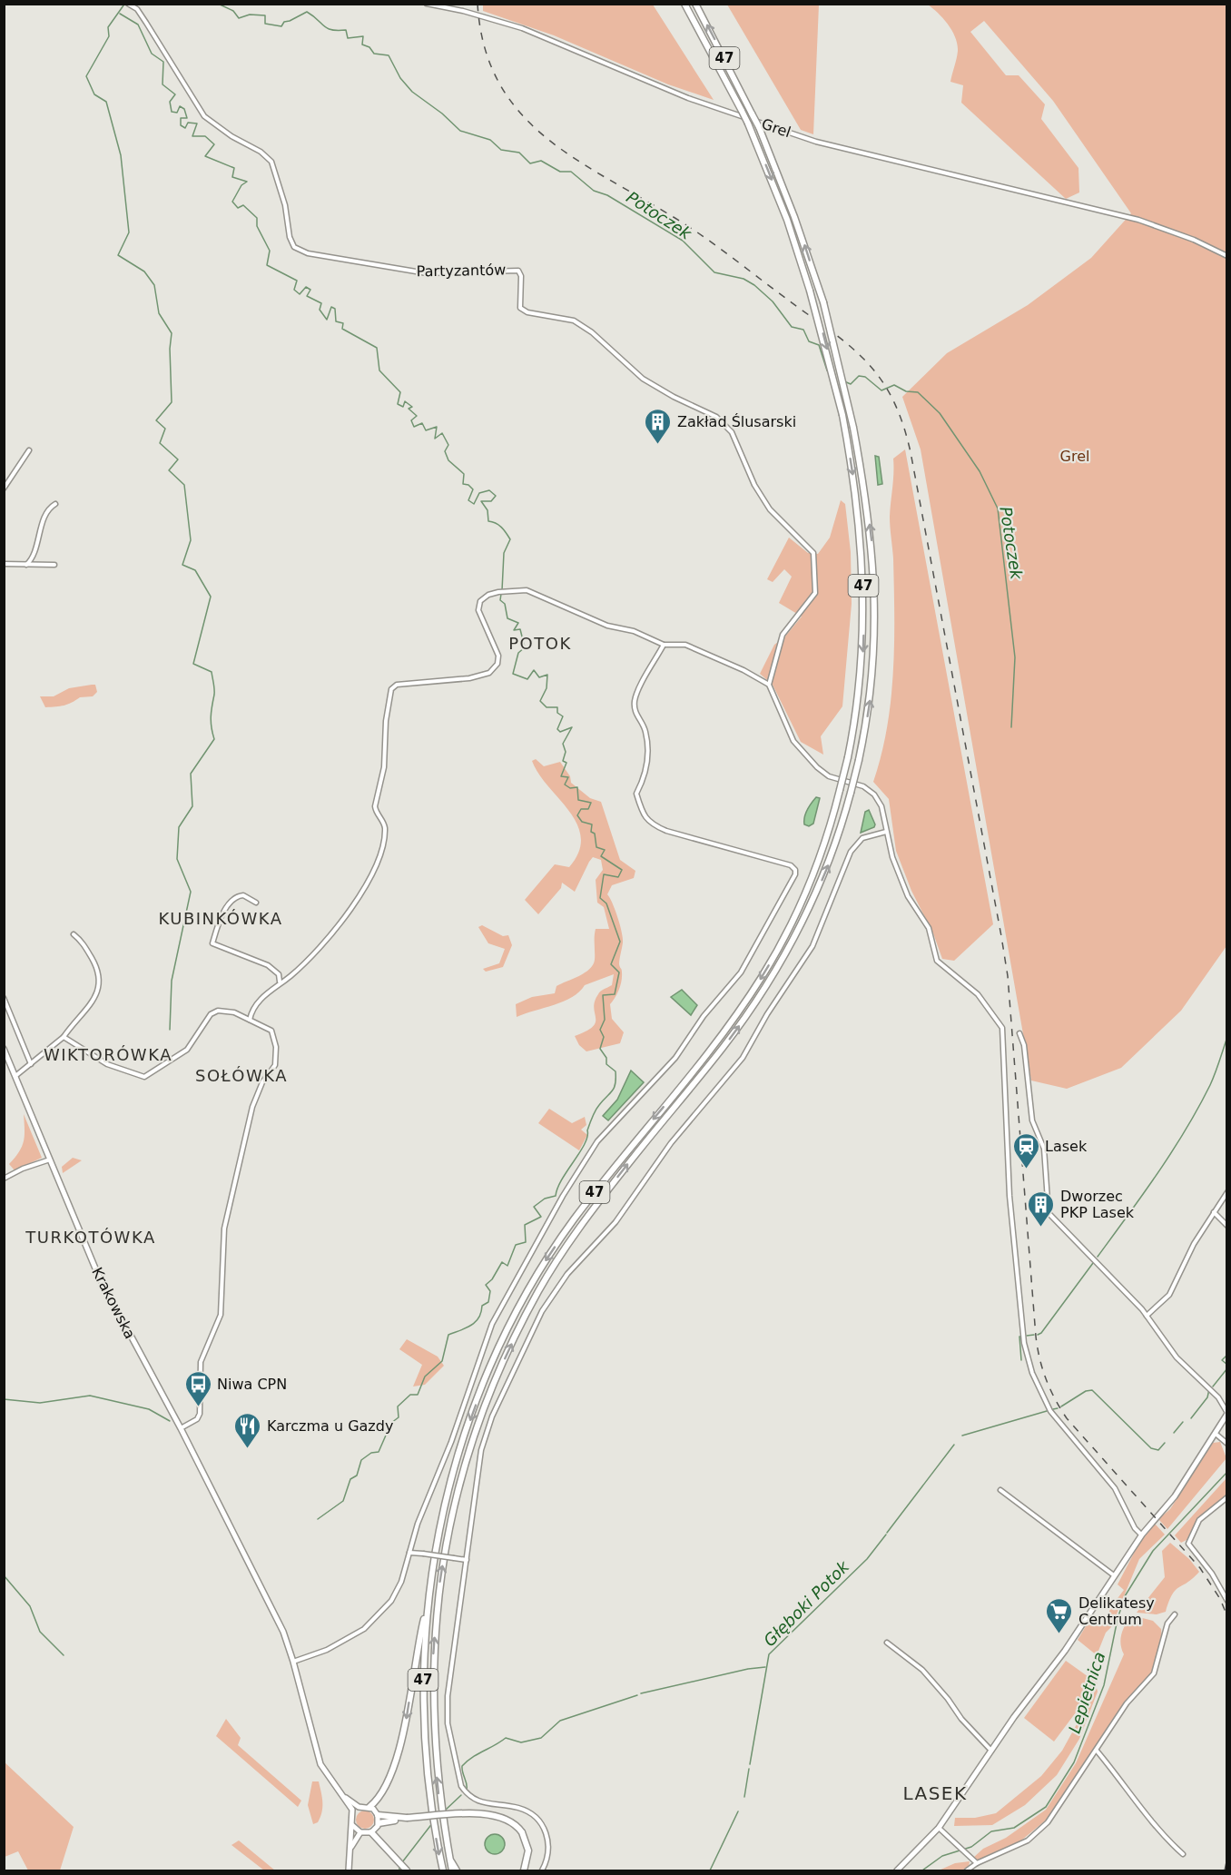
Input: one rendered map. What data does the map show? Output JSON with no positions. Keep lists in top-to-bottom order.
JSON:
{
  "streets": {
    "main road": ["47", "Krakowska"],
    "street": ["Grel", "Partyzantów"]
  },
  "districts": [
    "POTOK",
    "KUBINKÓWKA",
    "WIKTORÓWKA",
    "SOŁÓWKA",
    "TURKOTÓWKA",
    "LASEK"
  ],
  "water": ["Potoczek", "Głęboki Potok", "Lepietnica"],
  "parks": ["Grel"],
  "places": {
    "building": ["Zakład Ślusarski", "Dworzec PKP Lasek"],
    "station": ["Lasek"],
    "bus stop": ["Niwa CPN"],
    "restaurant": ["Karczma u Gazdy"],
    "supermarket": ["Delikatesy Centrum"]
  }
}
